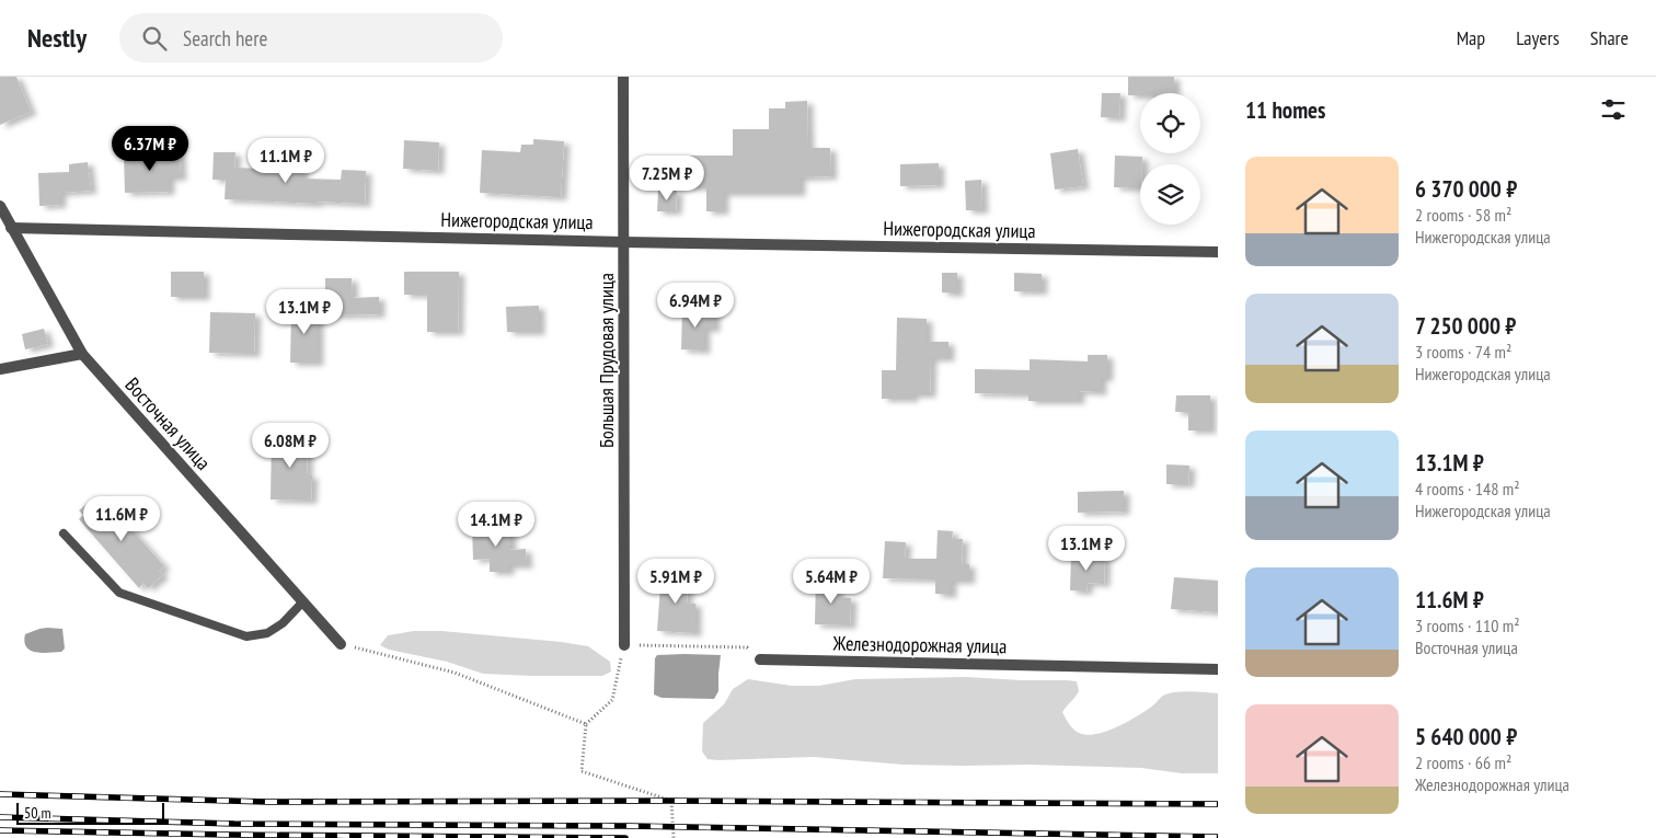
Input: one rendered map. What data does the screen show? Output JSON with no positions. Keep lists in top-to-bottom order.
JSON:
{
  "streets": {
    "street": [
      "Нижегородская улица",
      "Большая Прудовая улица",
      "Восточная улица",
      "Железнодорожная улица"
    ]
  },
  "crossings": [
    ["Нижегородская улица", "Большая Прудовая улица"],
    ["Нижегородская улица", "Восточная улица"]
  ],
  "scale_bar": "50 m",
  "page": {
    "header": "Nestly",
    "search": "Search here",
    "nav": ["Map", "Layers", "Share"],
    "heading": "11 homes",
    "price": [
      "6.37M ₽",
      "11.1M ₽",
      "7.25M ₽",
      "6.94M ₽",
      "13.1M ₽",
      "6.08M ₽",
      "11.6M ₽",
      "14.1M ₽",
      "13.1M ₽",
      "5.91M ₽",
      "5.64M ₽"
    ],
    "list": [
      {
        "name": "6 370 000 ₽",
        "note": "2 rooms · 58 m² · Нижегородская улица"
      },
      {
        "name": "7 250 000 ₽",
        "note": "3 rooms · 74 m² · Нижегородская улица"
      },
      {
        "name": "13.1M ₽",
        "note": "4 rooms · 148 m² · Нижегородская улица"
      },
      {
        "name": "11.6M ₽",
        "note": "3 rooms · 110 m² · Восточная улица"
      },
      {
        "name": "5 640 000 ₽",
        "note": "2 rooms · 66 m² · Железнодорожная улица"
      }
    ],
    "scale": "50 m"
  }
}
